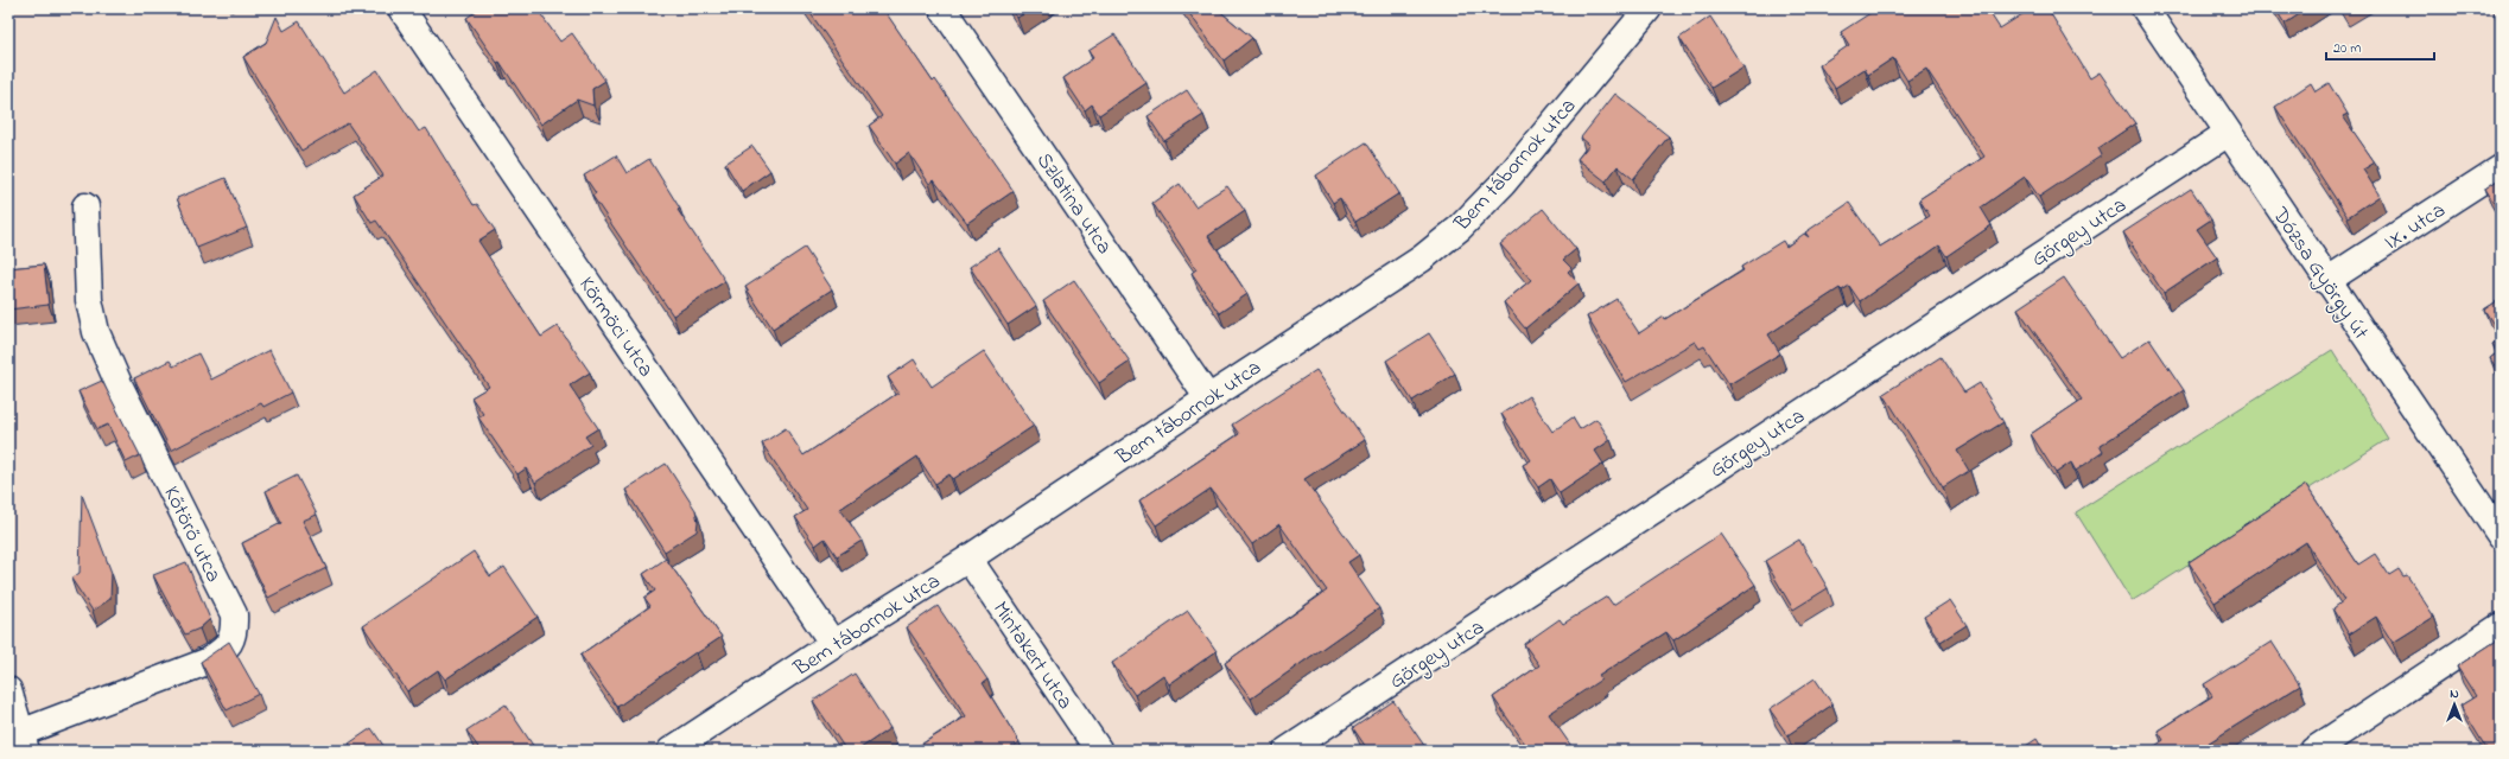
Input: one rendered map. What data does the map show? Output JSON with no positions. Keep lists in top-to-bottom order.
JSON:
{
  "streets": {
    "street": [
      "Bem tábornok utca",
      "Szlatina utca",
      "IX. utca",
      "Görgey utca",
      "Dózsa György út",
      "Körmöci utca",
      "Kőtörő utca",
      "Mintakert utca"
    ]
  },
  "crossings": [
    ["Bem tábornok utca", "Szlatina utca"],
    ["Bem tábornok utca", "Körmöci utca"],
    ["Bem tábornok utca", "Mintakert utca"],
    ["IX. utca", "Dózsa György út"],
    ["Görgey utca", "Dózsa György út"]
  ],
  "scale_bar": "20 m",
  "north": "top"
}
